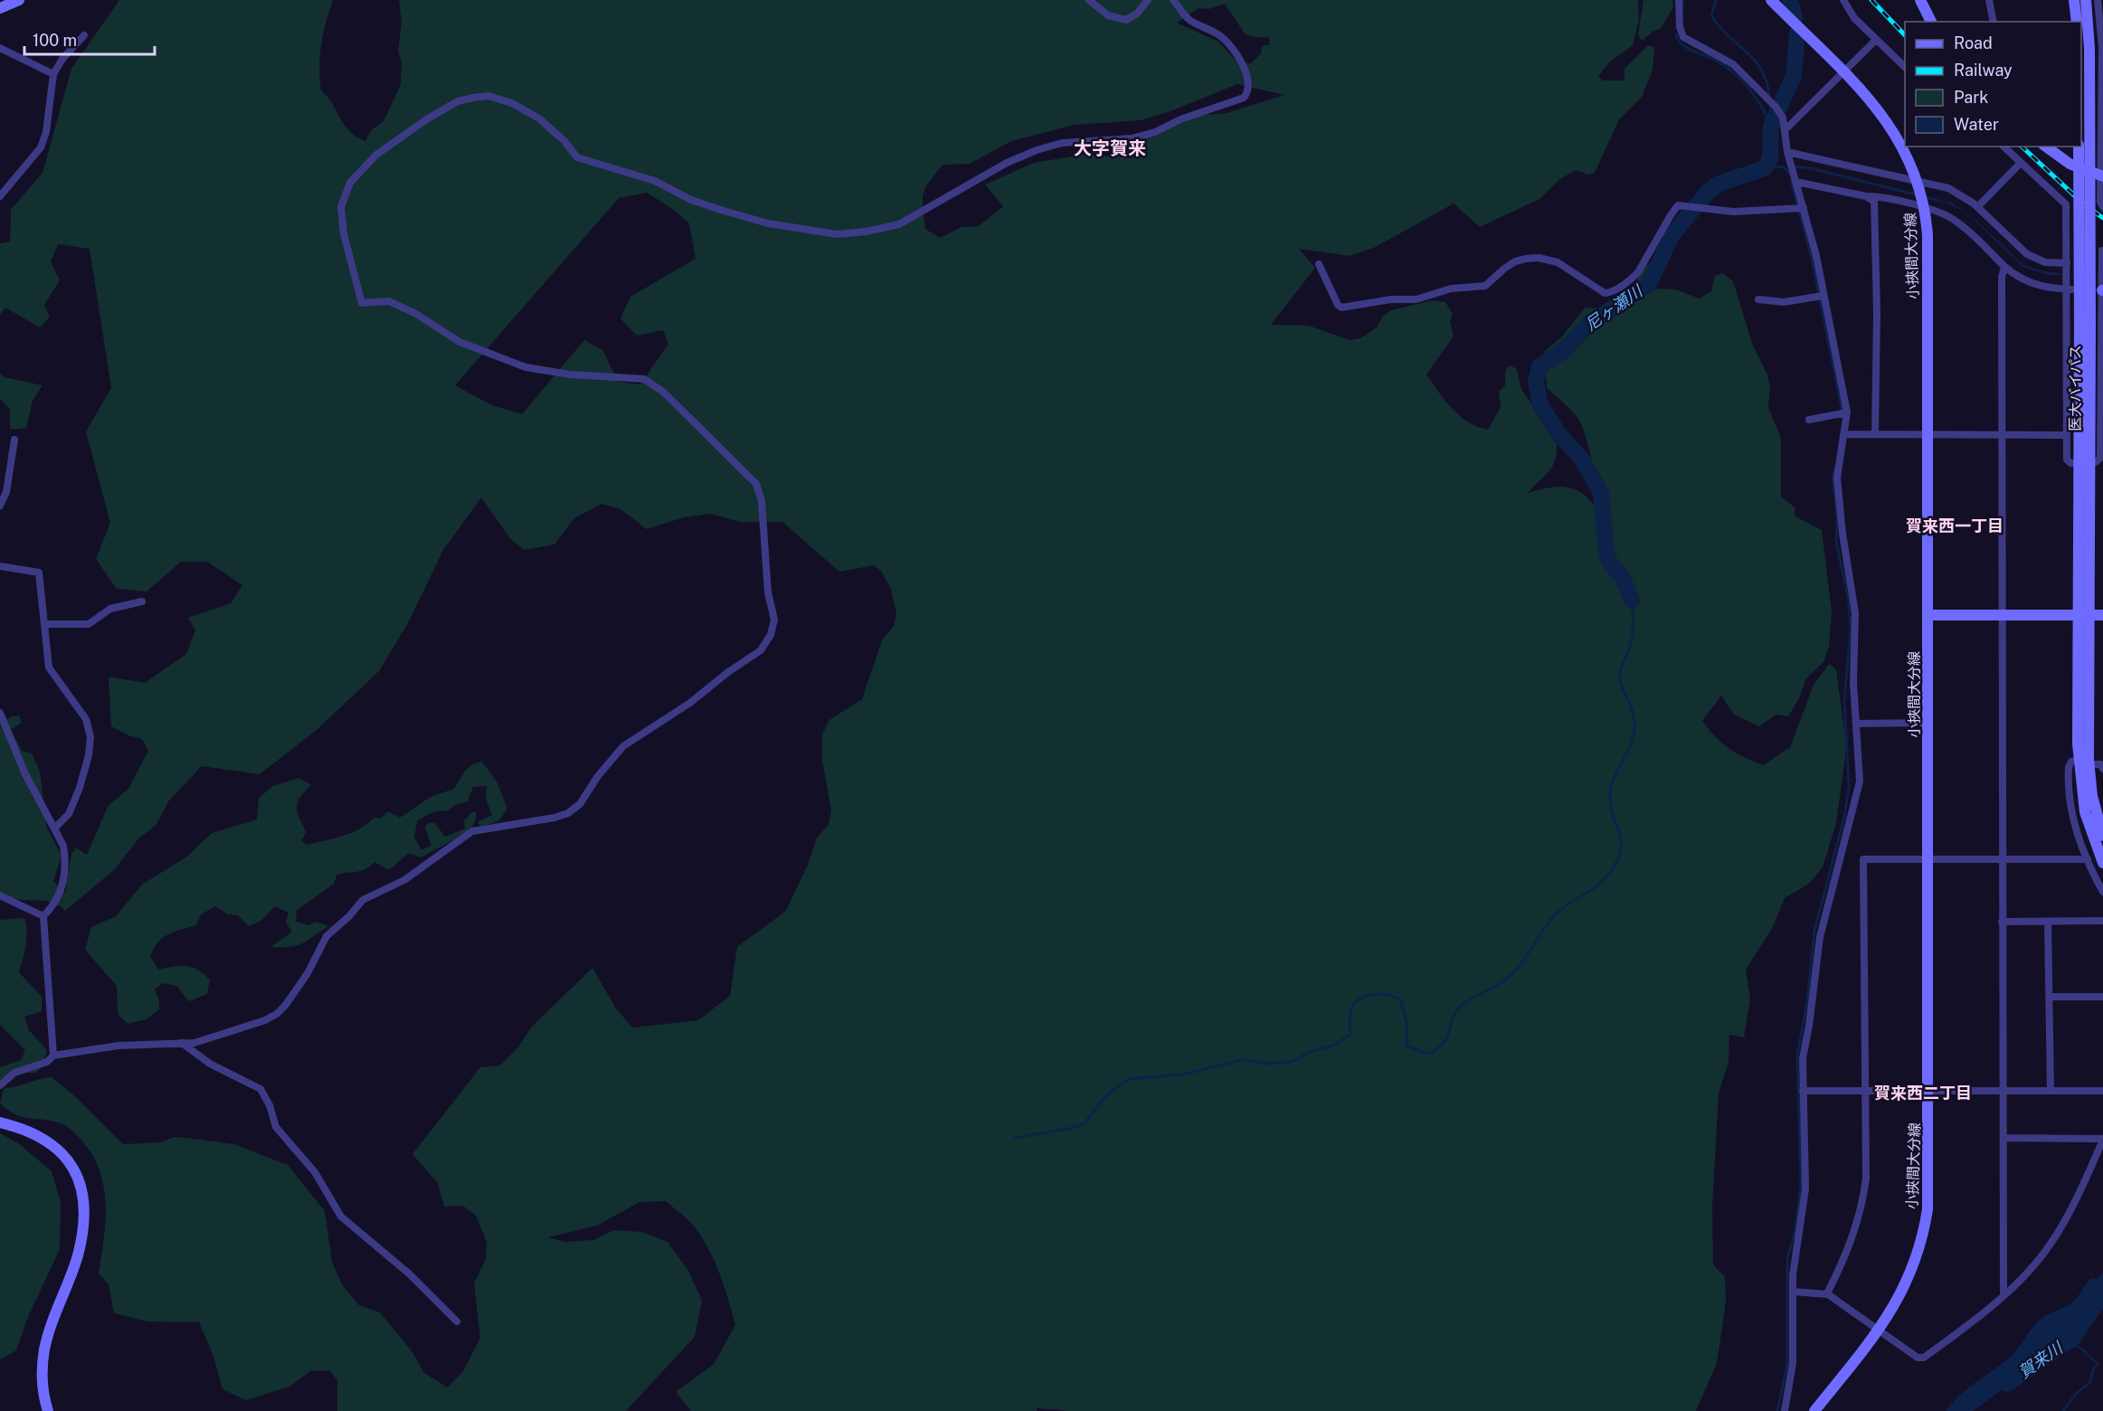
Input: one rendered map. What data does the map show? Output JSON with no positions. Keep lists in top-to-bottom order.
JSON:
{
  "streets": {
    "main road": ["小挾間大分線", "医大バイパス"]
  },
  "districts": ["大字賀来", "賀来西一丁目", "賀来西二丁目"],
  "water": ["尼ヶ瀬川", "賀来川"],
  "legend": [
    "Road",
    "Railway",
    "Park",
    "Water"
  ],
  "scale_bar": "100 m"
}
